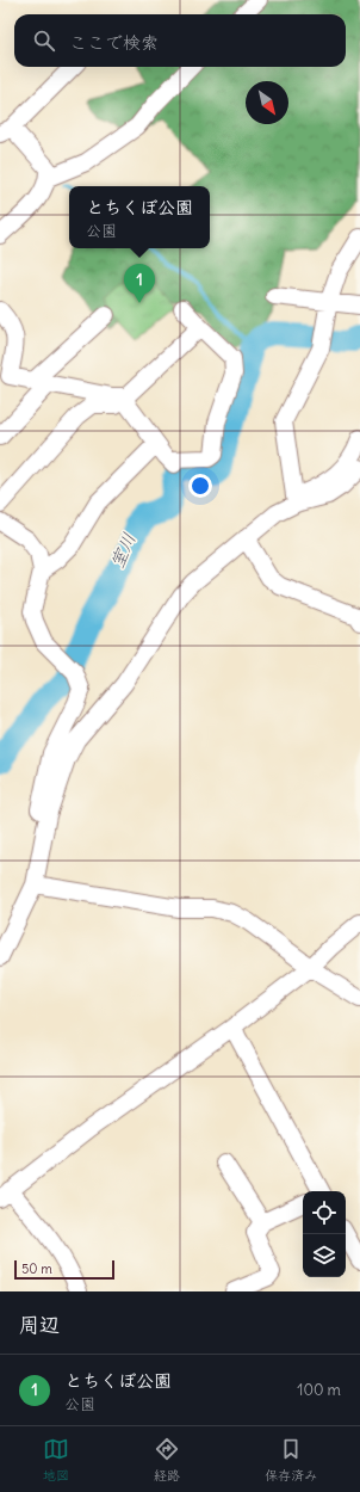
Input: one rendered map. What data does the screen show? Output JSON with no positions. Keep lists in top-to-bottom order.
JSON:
{
  "water": ["室川"],
  "scale_bar": "50 m",
  "north": "bottom right",
  "page": {
    "search": "ここで検索",
    "popup": ["とちくぼ公園", "公園"],
    "pins": "1",
    "scale": "50 m",
    "heading": "周辺",
    "list": [
      {
        "mark": "1",
        "name": "とちくぼ公園",
        "note": "公園",
        "value": "100 m"
      }
    ],
    "nav": ["地図", "経路", "保存済み"]
  }
}
